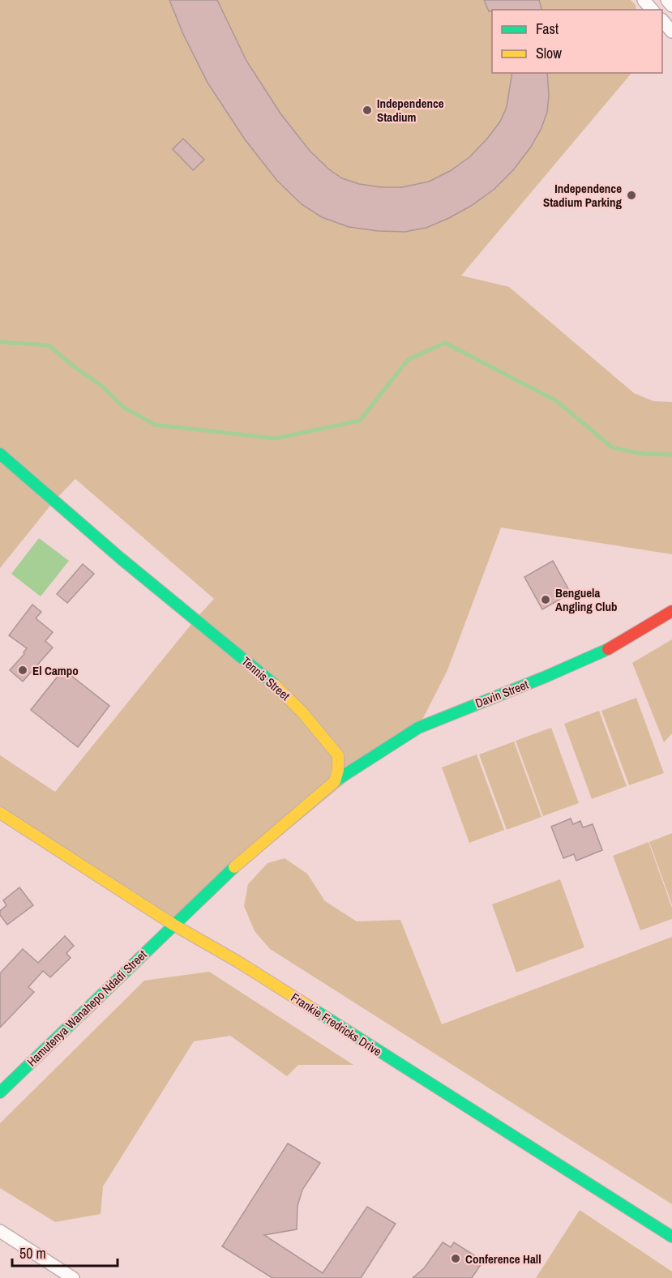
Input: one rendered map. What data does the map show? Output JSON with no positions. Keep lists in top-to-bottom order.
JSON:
{
  "streets": {
    "street": [
      "Tennis Street",
      "Davin Street",
      "Hamutenya Wanahepo Ndadi Street",
      "Frankie Fredricks Drive"
    ]
  },
  "crossings": [
    ["Tennis Street", "Davin Street"],
    ["Hamutenya Wanahepo Ndadi Street", "Frankie Fredricks Drive"]
  ],
  "places": [
    "Independence Stadium",
    "Independence Stadium Parking",
    "Benguela Angling Club",
    "El Campo",
    "Conference Hall"
  ],
  "legend": ["Fast", "Slow"],
  "scale_bar": "50 m"
}
